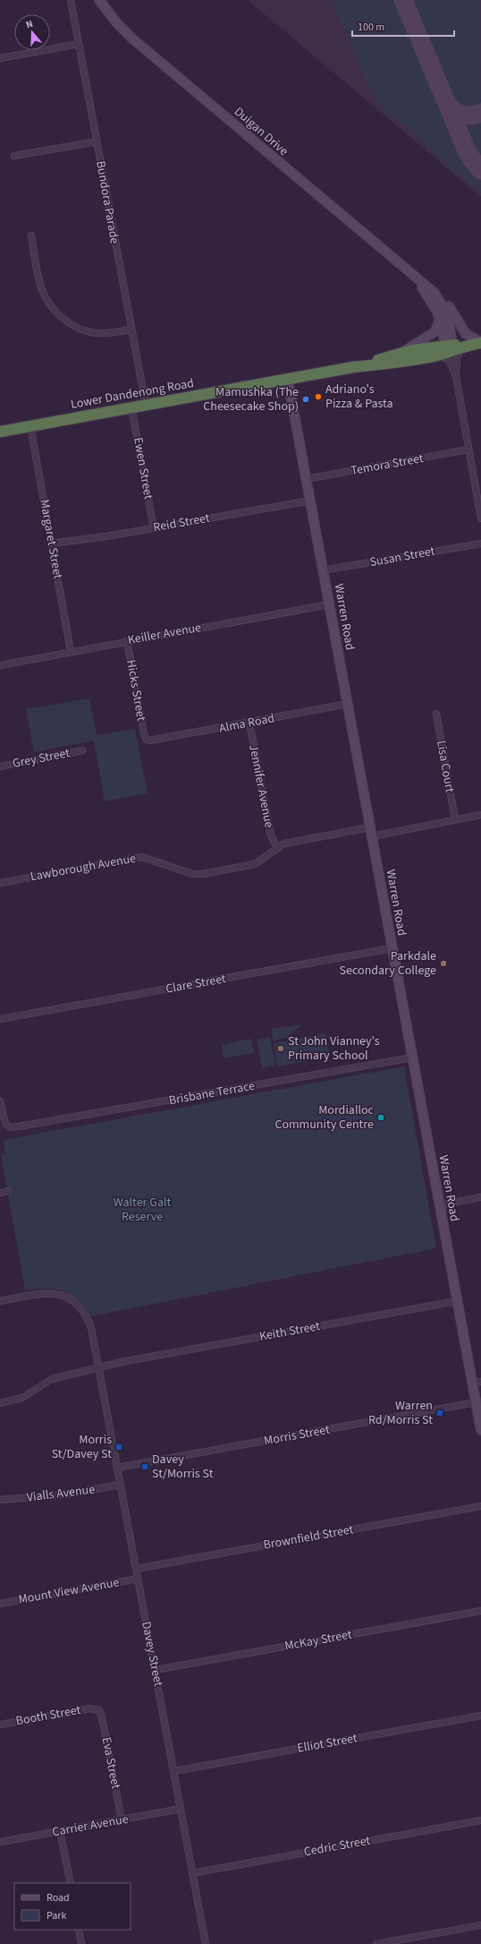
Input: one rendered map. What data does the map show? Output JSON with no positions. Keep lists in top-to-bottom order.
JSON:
{
  "streets": {
    "highway": ["Lower Dandenong Road"],
    "street": [
      "Duigan Drive",
      "Bundora Parade",
      "Temora Street",
      "Ewen Street",
      "Reid Street",
      "Margaret Street",
      "Susan Street",
      "Warren Road",
      "Keiller Avenue",
      "Hicks Street",
      "Alma Road",
      "Grey Street",
      "Lisa Court",
      "Jennifer Avenue",
      "Lawborough Avenue",
      "Clare Street",
      "Brisbane Terrace",
      "Keith Street",
      "Morris Street",
      "Vialls Avenue",
      "Brownfield Street",
      "Mount View Avenue",
      "McKay Street",
      "Davey Street",
      "Booth Street",
      "Elliot Street",
      "Eva Street",
      "Carrier Avenue",
      "Cedric Street"
    ]
  },
  "crossings": [
    ["Duigan Drive", "Lower Dandenong Road"],
    ["Bundora Parade", "Lower Dandenong Road"],
    ["Lower Dandenong Road", "Ewen Street"],
    ["Lower Dandenong Road", "Margaret Street"],
    ["Lower Dandenong Road", "Warren Road"],
    ["Temora Street", "Warren Road"],
    ["Ewen Street", "Reid Street"],
    ["Reid Street", "Margaret Street"],
    ["Reid Street", "Warren Road"],
    ["Margaret Street", "Keiller Avenue"],
    ["Susan Street", "Warren Road"],
    ["Warren Road", "Keiller Avenue"],
    ["Warren Road", "Alma Road"],
    ["Warren Road", "Lawborough Avenue"],
    ["Warren Road", "Clare Street"],
    ["Warren Road", "Brisbane Terrace"],
    ["Warren Road", "Keith Street"],
    ["Warren Road", "Morris Street"],
    ["Keiller Avenue", "Hicks Street"],
    ["Hicks Street", "Alma Road"],
    ["Alma Road", "Jennifer Avenue"],
    ["Lisa Court", "Lawborough Avenue"],
    ["Jennifer Avenue", "Lawborough Avenue"],
    ["Keith Street", "Davey Street"],
    ["Morris Street", "Davey Street"],
    ["Vialls Avenue", "Davey Street"],
    ["Brownfield Street", "Davey Street"],
    ["Mount View Avenue", "Davey Street"],
    ["McKay Street", "Davey Street"],
    ["Davey Street", "Elliot Street"],
    ["Davey Street", "Carrier Avenue"],
    ["Davey Street", "Cedric Street"],
    ["Booth Street", "Eva Street"],
    ["Eva Street", "Carrier Avenue"]
  ],
  "parks": ["Walter Galt Reserve"],
  "places": {
    "other": [
      "Adriano's Pizza & Pasta",
      "Mamushka (The Cheesecake Shop)",
      "Parkdale Secondary College",
      "St John Vianney's Primary School",
      "Mordialloc Community Centre"
    ],
    "transit": ["Warren Rd/Morris St", "Morris St/Davey St", "Davey St/Morris St"]
  },
  "legend": ["Road", "Park"],
  "scale_bar": "100 m",
  "north": "top"
}
